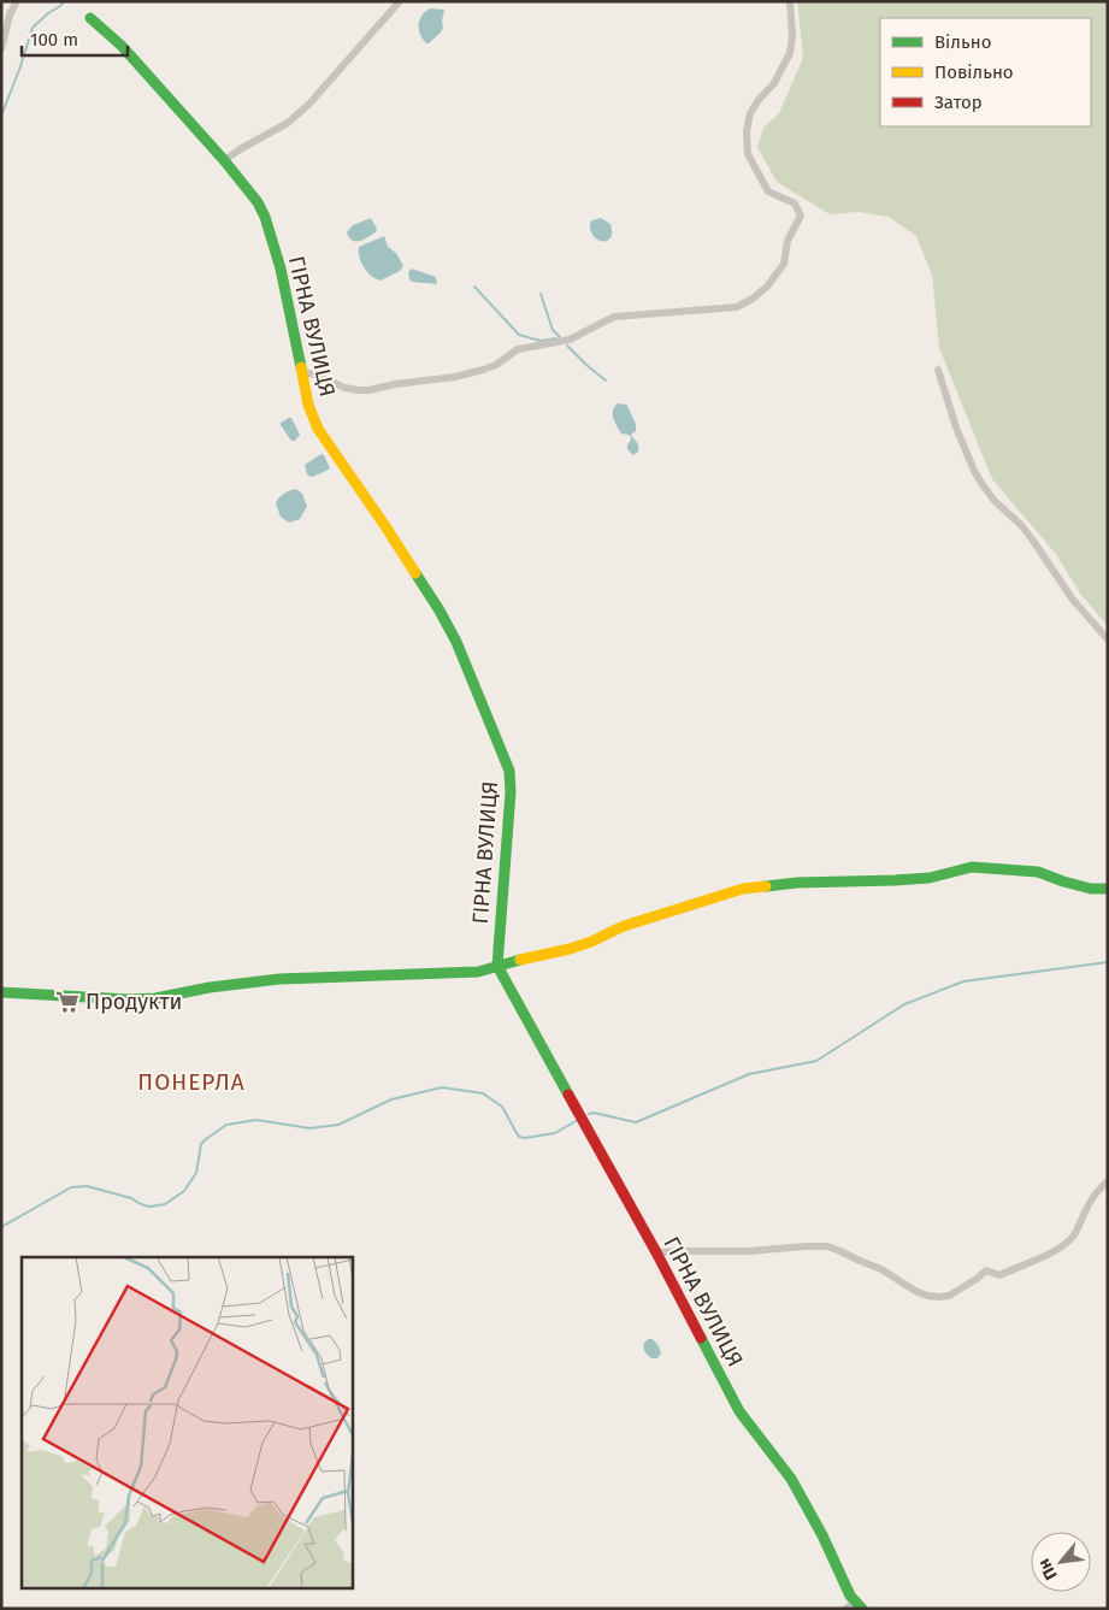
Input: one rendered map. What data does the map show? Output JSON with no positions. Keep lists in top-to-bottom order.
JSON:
{
  "streets": {
    "street": ["ГІРНА ВУЛИЦЯ"]
  },
  "districts": ["ПОНЕРЛА"],
  "places": {
    "supermarket": ["Продукти"]
  },
  "legend": ["Вільно", "Повільно", "Затор"],
  "scale_bar": "100 m",
  "north": "bottom left"
}
